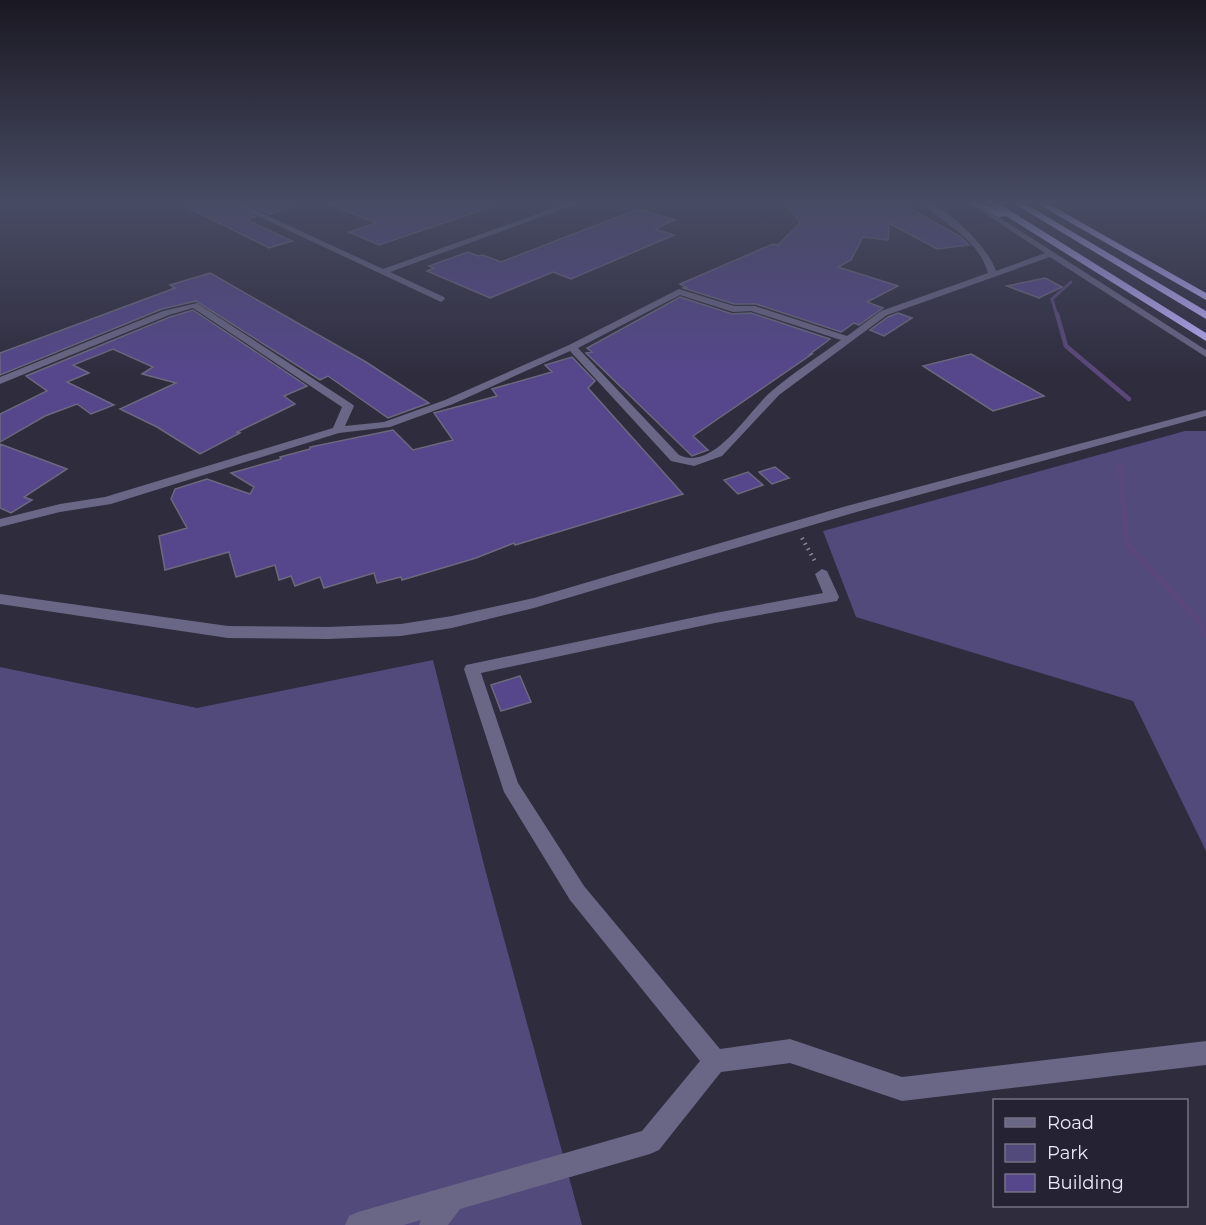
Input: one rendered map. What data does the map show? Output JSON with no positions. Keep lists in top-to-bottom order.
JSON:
{
  "legend": ["Road", "Park", "Building"]
}
